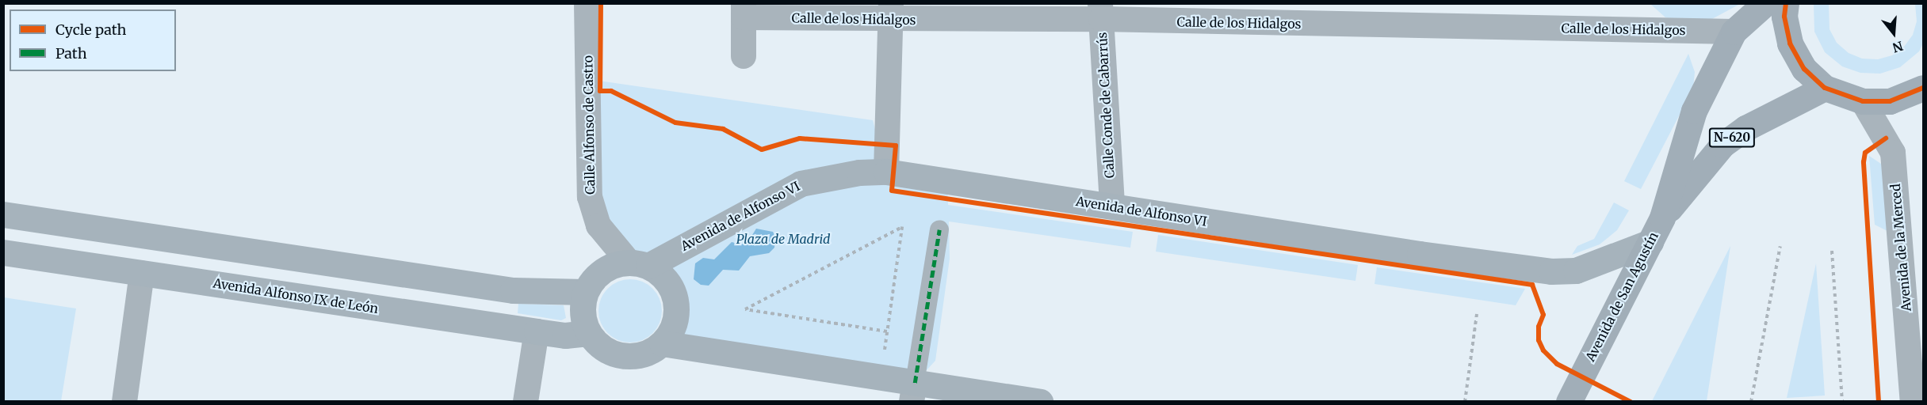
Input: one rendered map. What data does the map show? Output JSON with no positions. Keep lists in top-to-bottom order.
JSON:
{
  "streets": {
    "highway": ["N-620", "Avenida de San Agustín"],
    "main road": ["Avenida de Alfonso VI", "Avenida Alfonso IX de León"],
    "street": [
      "Calle de los Hidalgos",
      "Calle Conde de Cabarrús",
      "Calle Alfonso de Castro",
      "Avenida de la Merced"
    ]
  },
  "crossings": [
    ["Calle de los Hidalgos", "Calle Conde de Cabarrús"],
    ["Calle de los Hidalgos", "Avenida de San Agustín"],
    ["Calle Conde de Cabarrús", "Avenida de Alfonso VI"],
    ["Calle Alfonso de Castro", "Avenida de Alfonso VI"],
    ["Calle Alfonso de Castro", "Avenida Alfonso IX de León"],
    ["Avenida de Alfonso VI", "Avenida Alfonso IX de León"],
    ["Avenida de Alfonso VI", "Avenida de San Agustín"]
  ],
  "parks": ["Plaza de Madrid"],
  "legend": ["Cycle path", "Path"],
  "north": "bottom"
}
